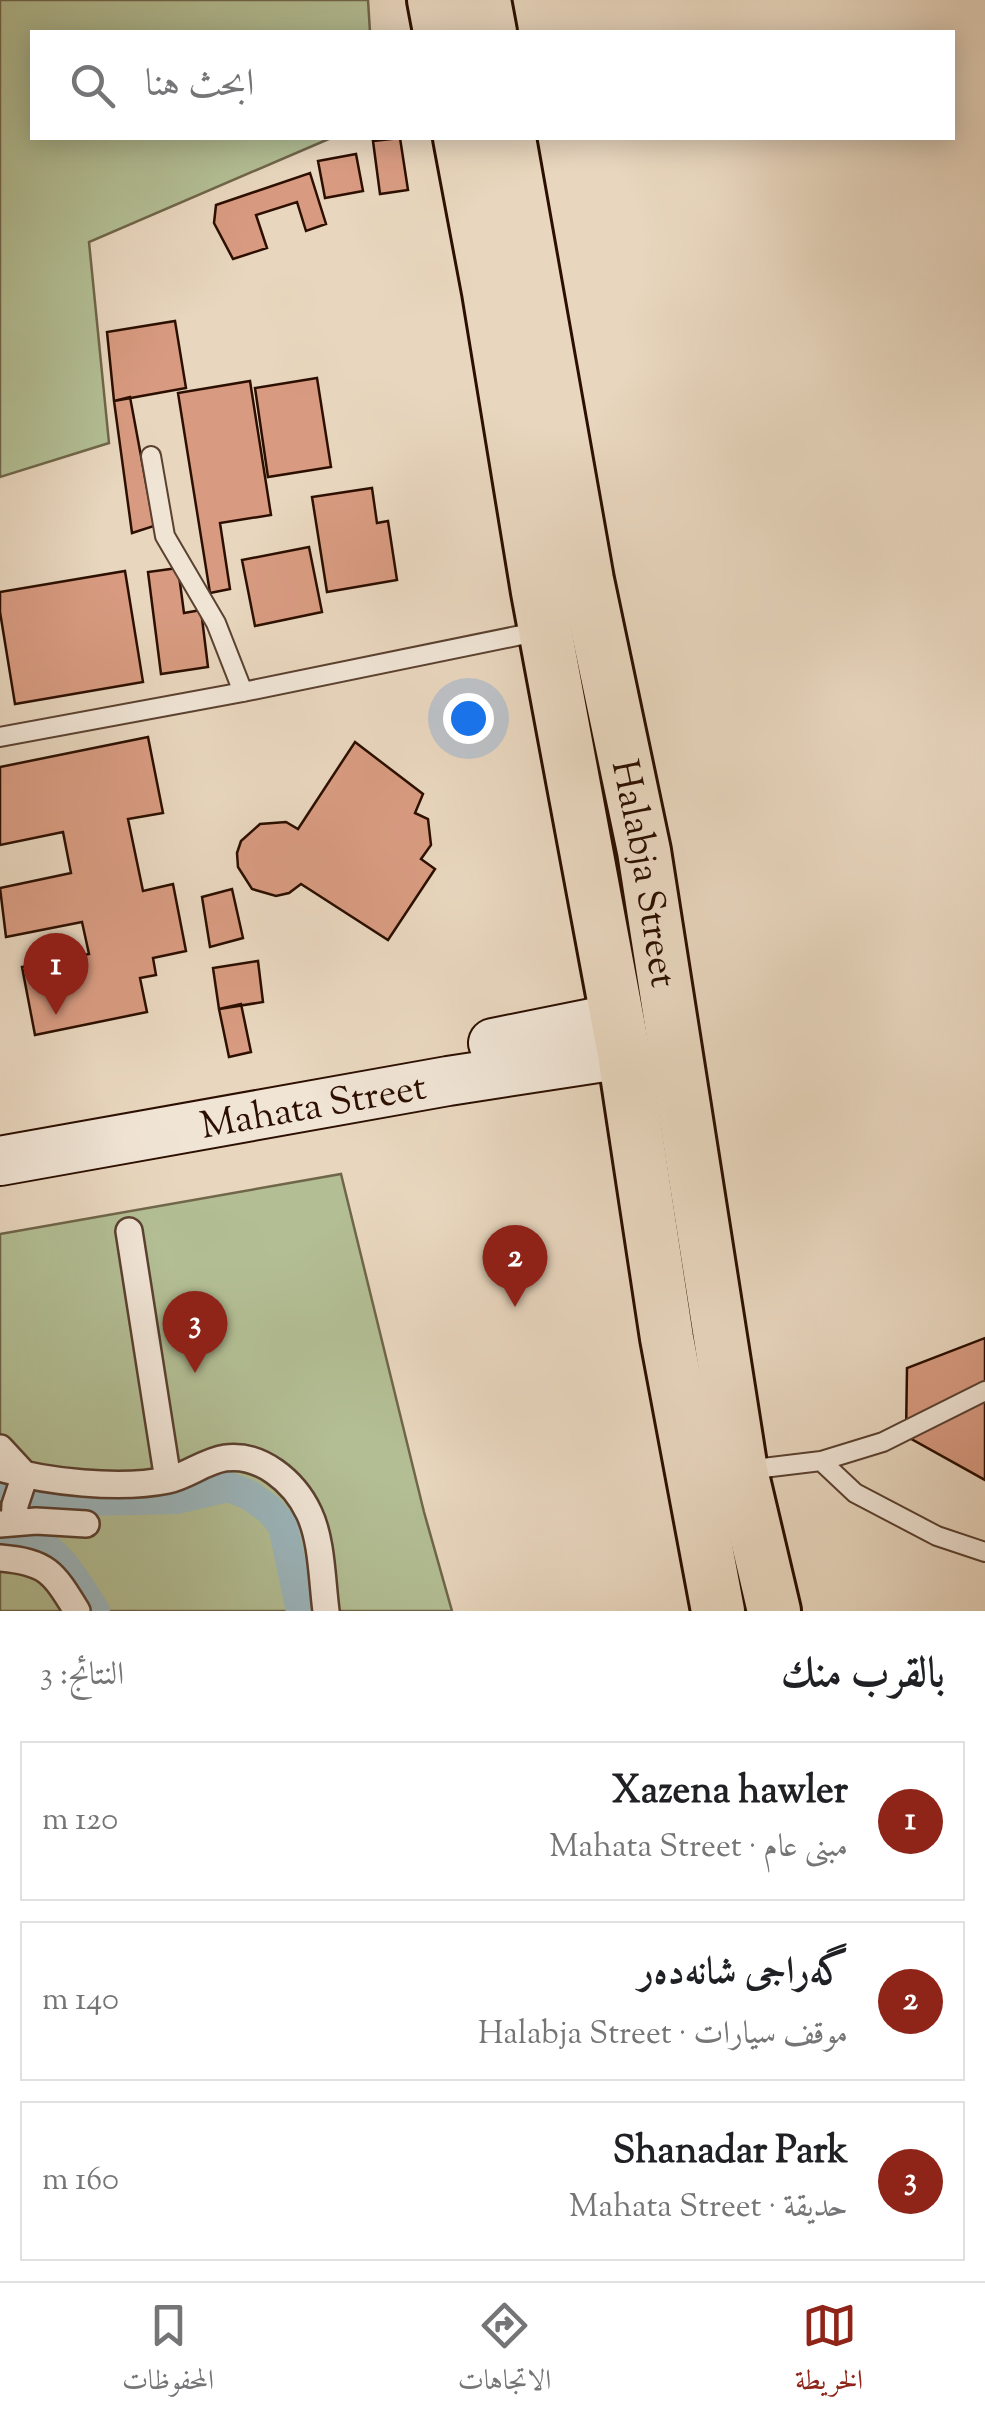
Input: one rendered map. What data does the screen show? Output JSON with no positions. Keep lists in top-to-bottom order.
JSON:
{
  "streets": {
    "main road": ["Halabja Street", "Mahata Street"]
  },
  "crossings": [
    ["Halabja Street", "Mahata Street"]
  ],
  "page": {
    "search": "ابحث هنا",
    "pins": ["1", "2", "3"],
    "heading": ["بالقرب منك", "النتائج: 3"],
    "list": [
      {
        "mark": "1",
        "name": "Xazena hawler",
        "note": "مبنى عام · Mahata Street",
        "value": "120 m"
      },
      {
        "mark": "2",
        "name": "گەراجی شانەدەر",
        "note": "موقف سيارات · Halabja Street",
        "value": "140 m"
      },
      {
        "mark": "3",
        "name": "Shanadar Park",
        "note": "حديقة · Mahata Street",
        "value": "160 m"
      }
    ],
    "nav": ["الخريطة", "الاتجاهات", "المحفوظات"]
  }
}
